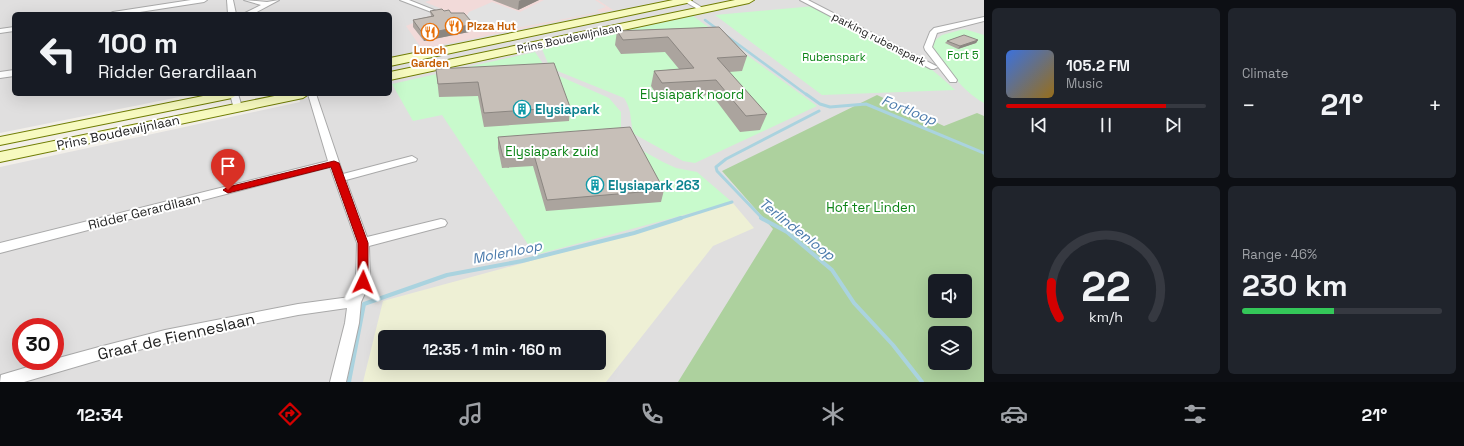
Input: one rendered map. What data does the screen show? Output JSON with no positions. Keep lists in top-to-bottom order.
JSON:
{
  "streets": {
    "main road": ["Prins Boudewijnlaan"],
    "street": ["parking rubenspark", "Ridder Gerardilaan", "Graaf de Fienneslaan"]
  },
  "water": ["Fortloop", "Terlindenloop", "Molenloop"],
  "parks": [
    "Fort 5",
    "Rubenspark",
    "Elysiapark noord",
    "Elysiapark zuid",
    "Hof ter Linden"
  ],
  "places": {
    "restaurant": ["Pizza Hut", "Lunch Garden"],
    "building": ["Elysiapark", "Elysiapark 263"]
  },
  "page": {
    "tile": [
      "Climate",
      ["Range · 46%", "230 km"]
    ],
    "turn": ["100 m", "Ridder Gerardilaan"],
    "song": ["105.2 FM", "Music"],
    "heat": ["−", "21°", "+"],
    "limit": "30",
    "trip": "12:35 · 1 min · 160 m",
    "tabs": ["12:34", "21°"],
    "gauge": ["22", "km/h"]
  }
}
